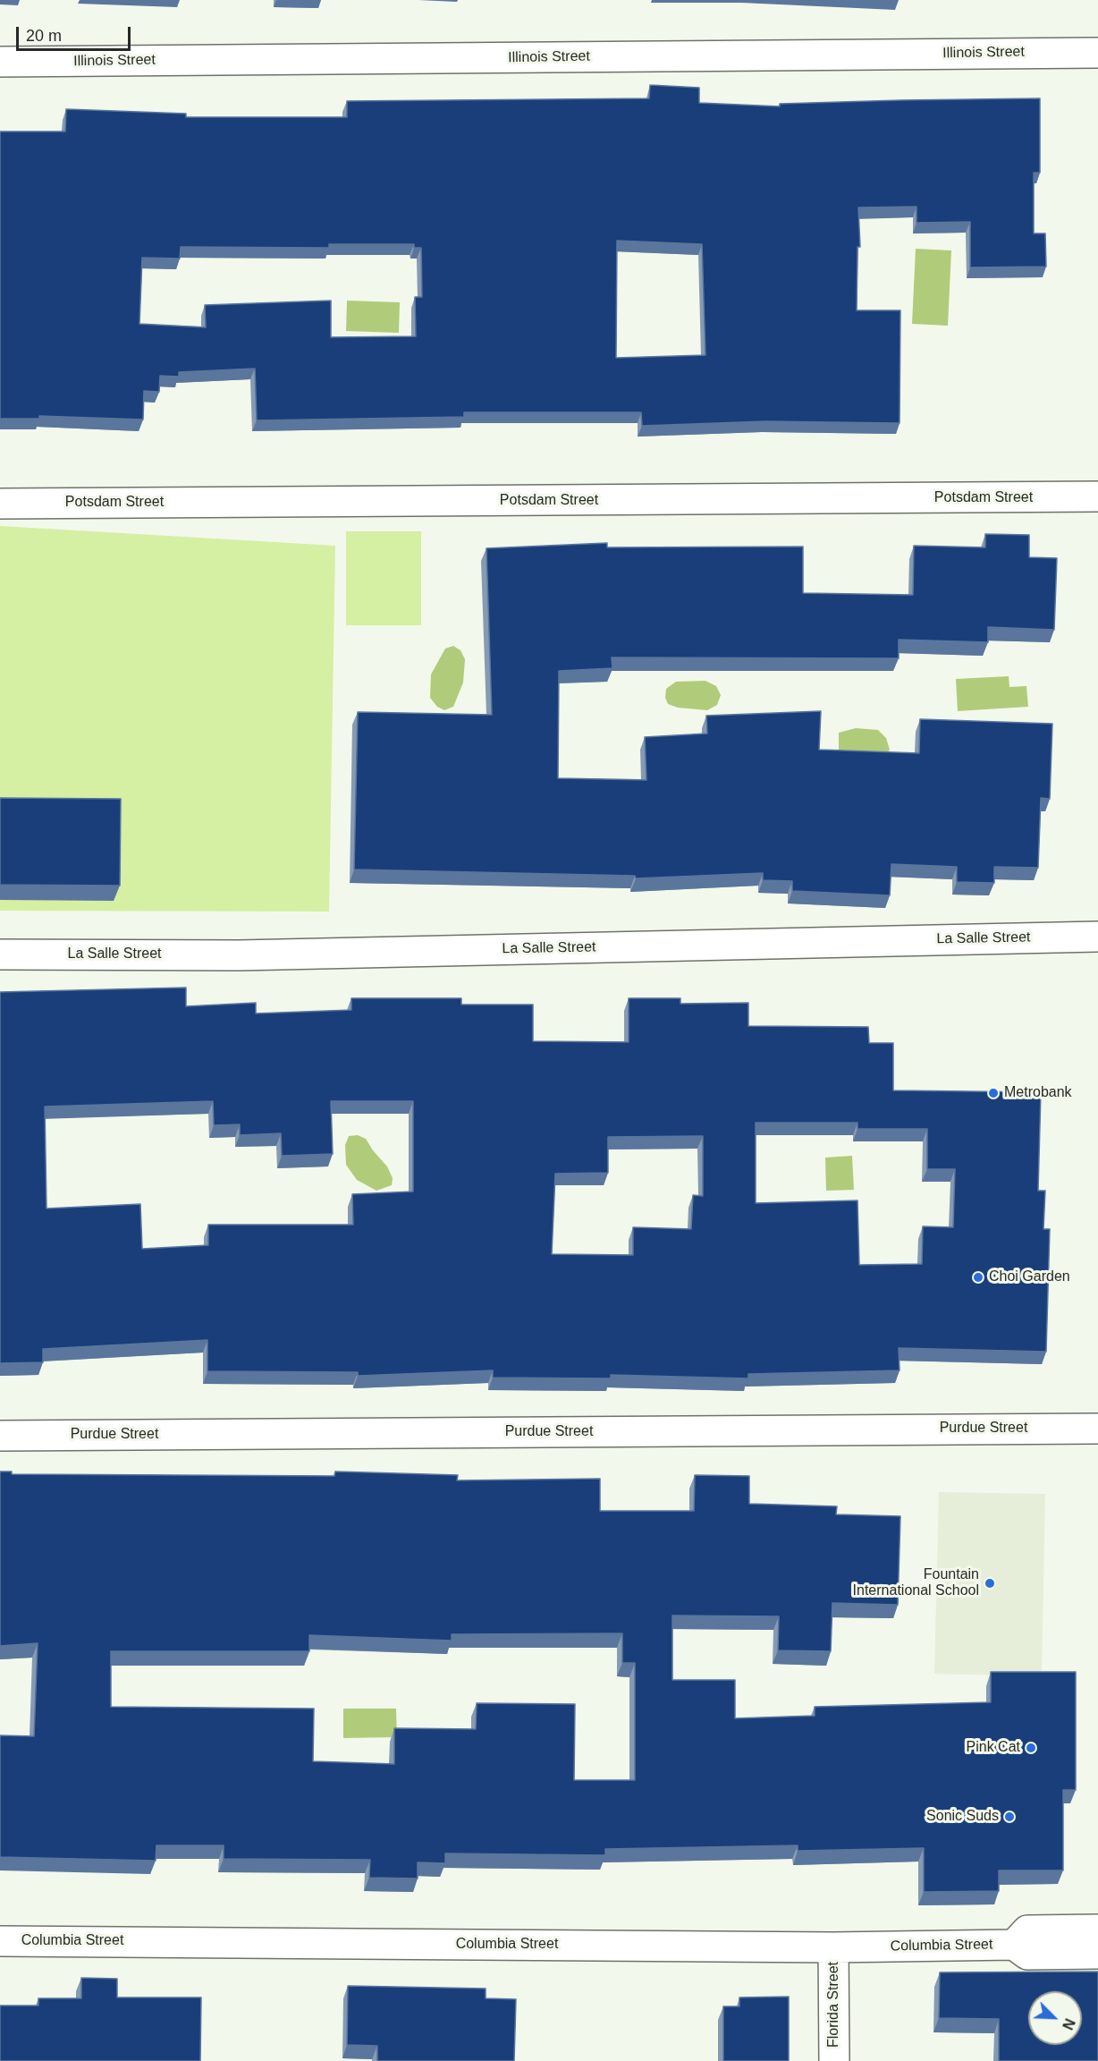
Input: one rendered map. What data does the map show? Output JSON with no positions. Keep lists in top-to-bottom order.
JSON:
{
  "streets": {
    "street": [
      "Illinois Street",
      "Potsdam Street",
      "La Salle Street",
      "Purdue Street",
      "Columbia Street",
      "Florida Street"
    ]
  },
  "crossings": [
    ["Columbia Street", "Florida Street"]
  ],
  "places": [
    "Metrobank",
    "Choi Garden",
    "Fountain International School",
    "Pink Cat",
    "Sonic Suds"
  ],
  "scale_bar": "20 m",
  "north": "bottom right"
}
